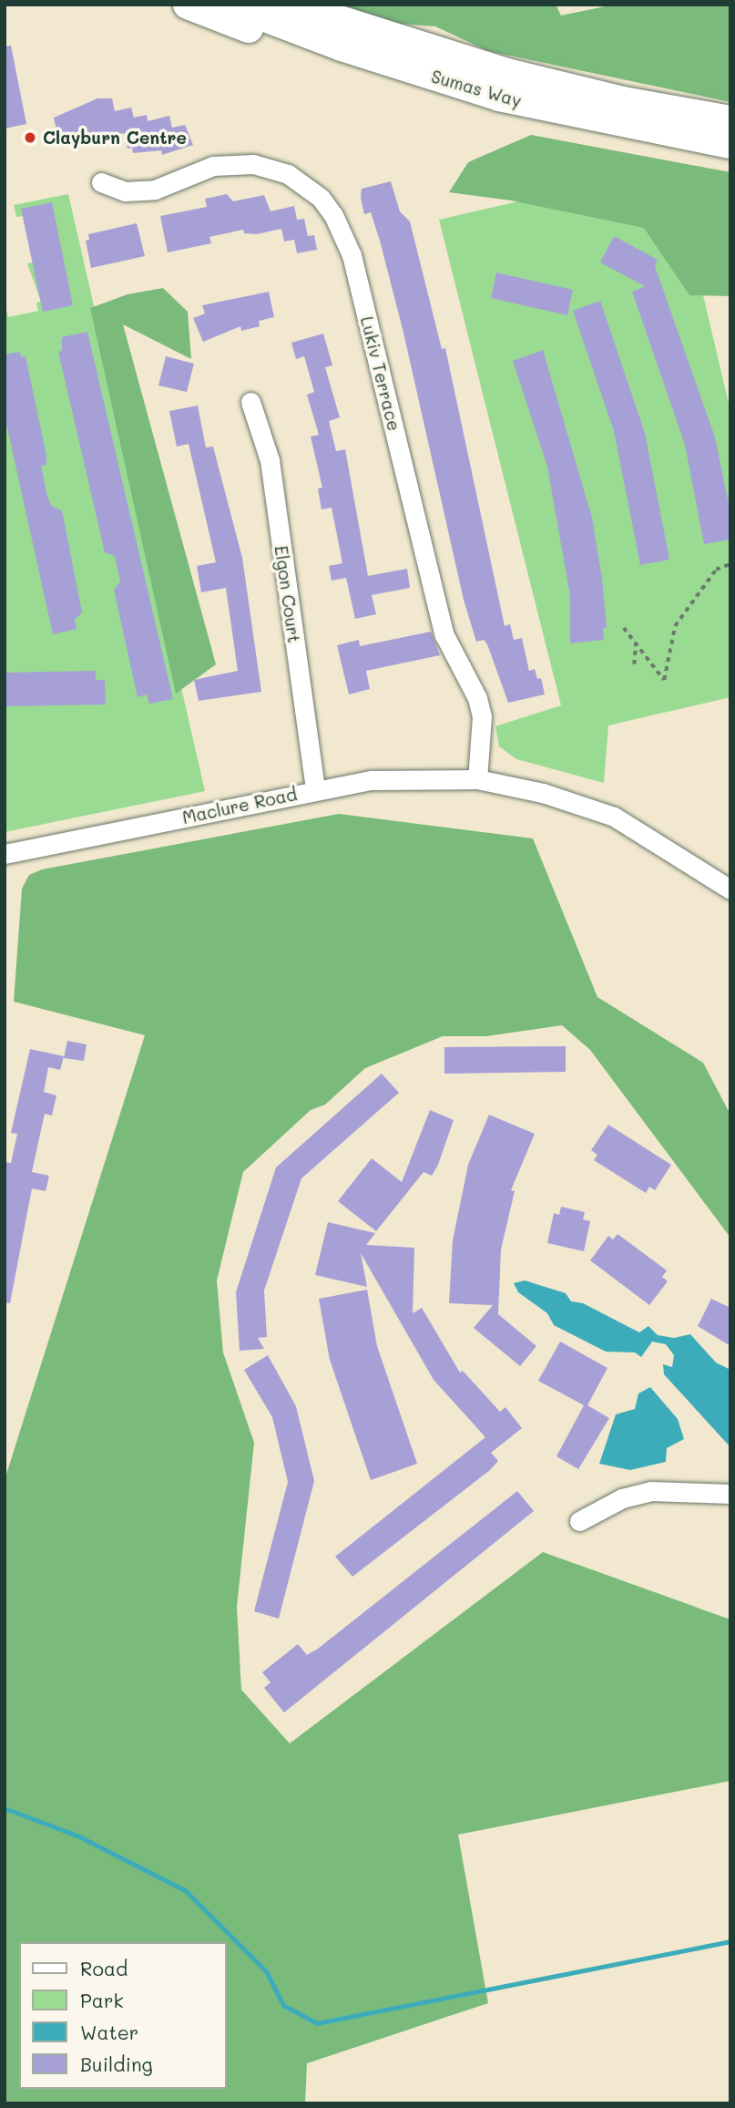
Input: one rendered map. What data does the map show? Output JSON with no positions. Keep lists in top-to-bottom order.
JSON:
{
  "streets": {
    "highway": ["Sumas Way"],
    "street": ["Lukiv Terrace", "Elgon Court", "Maclure Road"]
  },
  "crossings": [
    ["Lukiv Terrace", "Maclure Road"],
    ["Elgon Court", "Maclure Road"]
  ],
  "places": ["Clayburn Centre"],
  "legend": [
    "Road",
    "Park",
    "Water",
    "Building"
  ]
}
